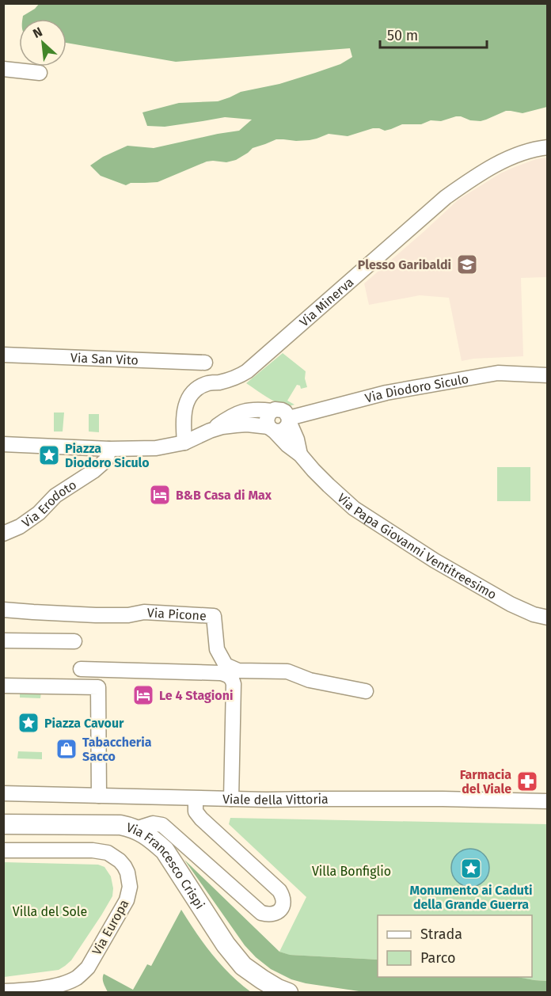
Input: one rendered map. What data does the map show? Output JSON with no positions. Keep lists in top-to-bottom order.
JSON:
{
  "streets": {
    "main road": ["Via Francesco Crispi"],
    "street": [
      "Via Minerva",
      "Via San Vito",
      "Via Diodoro Siculo",
      "Via Erodoto",
      "Via Papa Giovanni Ventitreesimo",
      "Via Picone",
      "Viale della Vittoria",
      "Via Europa"
    ]
  },
  "crossings": [
    ["Via Diodoro Siculo", "Via Papa Giovanni Ventitreesimo"]
  ],
  "parks": ["Villa Bonfiglio", "Villa del Sole"],
  "places": {
    "school or university": ["Plesso Garibaldi"],
    "place": ["Piazza Diodoro Siculo", "Piazza Cavour", "Monumento ai Caduti della Grande Guerra"],
    "hotel": ["B&B Casa di Max", "Le 4 Stagioni"],
    "shop": ["Tabaccheria Sacco"],
    "pharmacy": ["Farmacia del Viale"]
  },
  "legend": ["Strada", "Parco"],
  "scale_bar": "50 m",
  "north": "top left"
}
